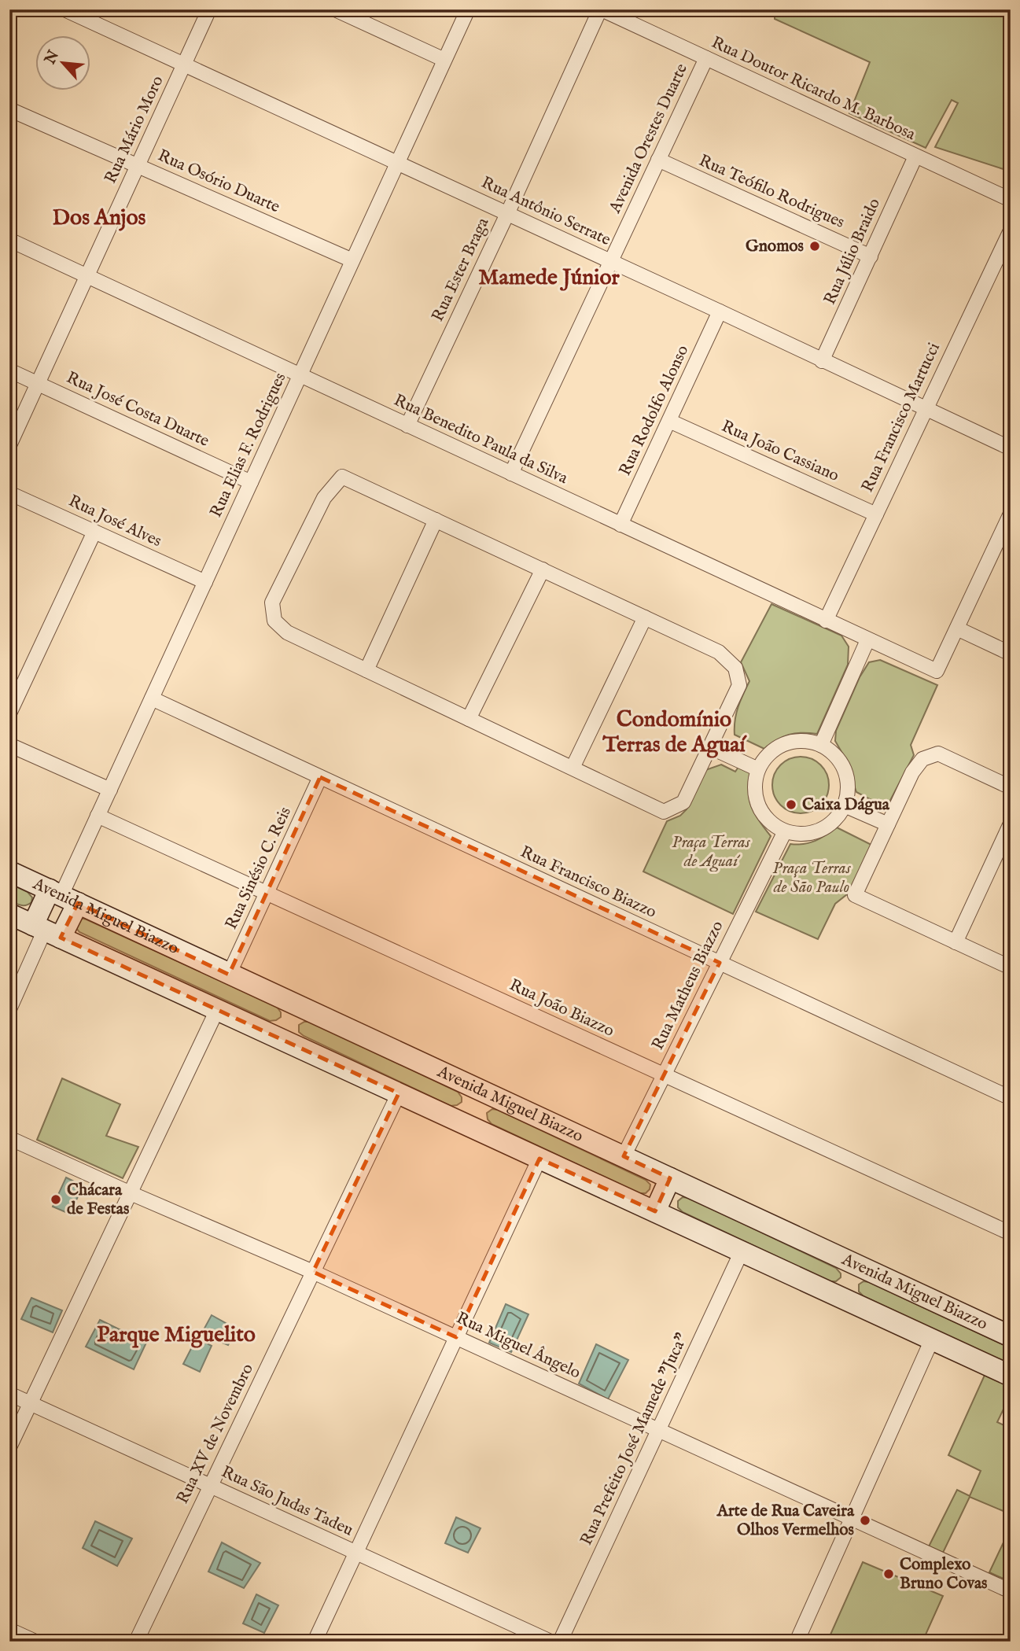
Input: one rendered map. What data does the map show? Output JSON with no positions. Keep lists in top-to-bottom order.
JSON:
{
  "streets": {
    "street": [
      "Rua Doutor Ricardo M. Barbosa",
      "Rua Mário Moro",
      "Avenida Orestes Duarte",
      "Rua Osório Duarte",
      "Rua Teófilo Rodrigues",
      "Rua Antônio Serrate",
      "Rua Júlio Braido",
      "Rua Ester Braga",
      "Rua José Costa Duarte",
      "Rua Rodolfo Alonso",
      "Rua Francisco Martucci",
      "Rua Benedito Paula da Silva",
      "Rua Elias F. Rodrigues",
      "Rua João Cassiano",
      "Rua José Alves",
      "Rua Sinésio C. Reis",
      "Rua Francisco Biazzo",
      "Avenida Miguel Biazzo",
      "Rua Matheus Biazzo",
      "Rua João Biazzo",
      "Rua Miguel Ângelo",
      "Rua XV de Novembro",
      "Rua Prefeito José Mamede \"Juca\"",
      "Rua São Judas Tadeu"
    ]
  },
  "crossings": [
    ["Rua Doutor Ricardo M. Barbosa", "Avenida Orestes Duarte"],
    ["Rua Doutor Ricardo M. Barbosa", "Rua Júlio Braido"],
    ["Rua Doutor Ricardo M. Barbosa", "Rua Ester Braga"],
    ["Rua Mário Moro", "Rua Osório Duarte"],
    ["Rua Mário Moro", "Rua Antônio Serrate"],
    ["Rua Mário Moro", "Rua José Costa Duarte"],
    ["Rua Mário Moro", "Rua Benedito Paula da Silva"],
    ["Avenida Orestes Duarte", "Rua Teófilo Rodrigues"],
    ["Avenida Orestes Duarte", "Rua Antônio Serrate"],
    ["Avenida Orestes Duarte", "Rua Benedito Paula da Silva"],
    ["Rua Osório Duarte", "Rua Elias F. Rodrigues"],
    ["Rua Teófilo Rodrigues", "Rua Júlio Braido"],
    ["Rua Antônio Serrate", "Rua Júlio Braido"],
    ["Rua Antônio Serrate", "Rua Ester Braga"],
    ["Rua Antônio Serrate", "Rua Rodolfo Alonso"],
    ["Rua Antônio Serrate", "Rua Francisco Martucci"],
    ["Rua Antônio Serrate", "Rua Elias F. Rodrigues"],
    ["Rua Ester Braga", "Rua Benedito Paula da Silva"],
    ["Rua José Costa Duarte", "Rua Elias F. Rodrigues"],
    ["Rua Rodolfo Alonso", "Rua Benedito Paula da Silva"],
    ["Rua Rodolfo Alonso", "Rua João Cassiano"],
    ["Rua Francisco Martucci", "Rua Benedito Paula da Silva"],
    ["Rua Francisco Martucci", "Rua João Cassiano"],
    ["Rua Benedito Paula da Silva", "Rua Elias F. Rodrigues"],
    ["Rua Elias F. Rodrigues", "Rua José Alves"],
    ["Rua Elias F. Rodrigues", "Rua Francisco Biazzo"],
    ["Rua Elias F. Rodrigues", "Avenida Miguel Biazzo"],
    ["Rua Elias F. Rodrigues", "Rua João Biazzo"],
    ["Rua Sinésio C. Reis", "Rua Francisco Biazzo"],
    ["Rua Sinésio C. Reis", "Avenida Miguel Biazzo"],
    ["Rua Sinésio C. Reis", "Rua João Biazzo"],
    ["Rua Francisco Biazzo", "Rua Matheus Biazzo"],
    ["Avenida Miguel Biazzo", "Rua Matheus Biazzo"],
    ["Rua Matheus Biazzo", "Rua João Biazzo"],
    ["Rua Miguel Ângelo", "Rua XV de Novembro"],
    ["Rua Miguel Ângelo", "Rua Prefeito José Mamede \"Juca\""],
    ["Rua XV de Novembro", "Rua São Judas Tadeu"]
  ],
  "districts": [
    "Dos Anjos",
    "Mamede Júnior",
    "Condomínio Terras de Aguaí",
    "Parque Miguelito"
  ],
  "parks": ["Praça Terras de Aguaí", "Praça Terras de São Paulo"],
  "places": [
    "Gnomos",
    "Caixa Dágua",
    "Chácara de Festas",
    "Arte de Rua Caveira Olhos Vermelhos",
    "Complexo Bruno Covas"
  ],
  "north": "top left"
}
